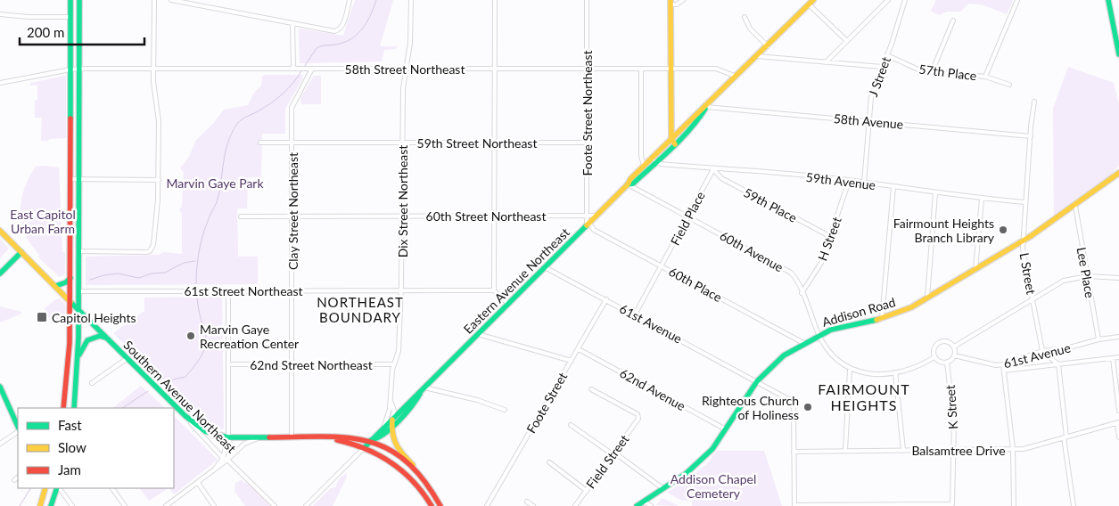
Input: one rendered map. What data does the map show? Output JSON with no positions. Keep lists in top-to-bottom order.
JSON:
{
  "streets": {
    "main road": ["Eastern Avenue Northeast", "Addison Road", "Southern Avenue Northeast"],
    "street": [
      "58th Street Northeast",
      "57th Place",
      "J Street",
      "Foote Street Northeast",
      "58th Avenue",
      "59th Street Northeast",
      "59th Avenue",
      "Dix Street Northeast",
      "59th Place",
      "Clay Street Northeast",
      "60th Street Northeast",
      "Field Place",
      "H Street",
      "60th Avenue",
      "Lee Place",
      "L Street",
      "60th Place",
      "61st Street Northeast",
      "61st Avenue",
      "62nd Street Northeast",
      "62nd Avenue",
      "Foote Street",
      "K Street",
      "Balsamtree Drive",
      "Field Street"
    ]
  },
  "crossings": [
    ["58th Street Northeast", "Foote Street Northeast"],
    ["58th Street Northeast", "Dix Street Northeast"],
    ["58th Street Northeast", "Clay Street Northeast"],
    ["58th Street Northeast", "Eastern Avenue Northeast"],
    ["57th Place", "J Street"],
    ["J Street", "58th Avenue"],
    ["J Street", "59th Avenue"],
    ["Foote Street Northeast", "59th Street Northeast"],
    ["Foote Street Northeast", "60th Street Northeast"],
    ["Foote Street Northeast", "Eastern Avenue Northeast"],
    ["Foote Street Northeast", "60th Place"],
    ["58th Avenue", "L Street"],
    ["58th Avenue", "Eastern Avenue Northeast"],
    ["59th Street Northeast", "Dix Street Northeast"],
    ["59th Street Northeast", "Clay Street Northeast"],
    ["59th Avenue", "59th Place"],
    ["59th Avenue", "Field Place"],
    ["59th Avenue", "H Street"],
    ["59th Avenue", "L Street"],
    ["59th Avenue", "Eastern Avenue Northeast"],
    ["Dix Street Northeast", "60th Street Northeast"],
    ["Dix Street Northeast", "Eastern Avenue Northeast"],
    ["Dix Street Northeast", "61st Street Northeast"],
    ["Dix Street Northeast", "62nd Street Northeast"],
    ["59th Place", "Field Place"],
    ["59th Place", "H Street"],
    ["Clay Street Northeast", "60th Street Northeast"],
    ["Clay Street Northeast", "61st Street Northeast"],
    ["Clay Street Northeast", "62nd Street Northeast"],
    ["60th Street Northeast", "Eastern Avenue Northeast"],
    ["Field Place", "60th Avenue"],
    ["Field Place", "60th Place"],
    ["Field Place", "61st Avenue"],
    ["H Street", "60th Avenue"],
    ["60th Avenue", "Eastern Avenue Northeast"],
    ["60th Avenue", "Addison Road"],
    ["Lee Place", "Addison Road"],
    ["Lee Place", "61st Avenue"],
    ["L Street", "Addison Road"],
    ["L Street", "61st Avenue"],
    ["Eastern Avenue Northeast", "60th Place"],
    ["Eastern Avenue Northeast", "61st Avenue"],
    ["60th Place", "Addison Road"],
    ["Addison Road", "61st Avenue"],
    ["Addison Road", "62nd Avenue"],
    ["61st Avenue", "Foote Street"],
    ["61st Avenue", "K Street"],
    ["61st Avenue", "Balsamtree Drive"],
    ["62nd Avenue", "Foote Street"],
    ["K Street", "Balsamtree Drive"]
  ],
  "districts": ["NORTHEAST BOUNDARY", "FAIRMOUNT HEIGHTS"],
  "parks": ["Marvin Gaye Park", "East Capitol Urban Farm", "Addison Chapel Cemetery"],
  "places": {
    "other": ["Fairmount Heights Branch Library", "Marvin Gaye Recreation Center", "Righteous Church of Holiness"],
    "transit": ["Capitol Heights"]
  },
  "legend": ["Fast", "Slow", "Jam"],
  "scale_bar": "200 m"
}
